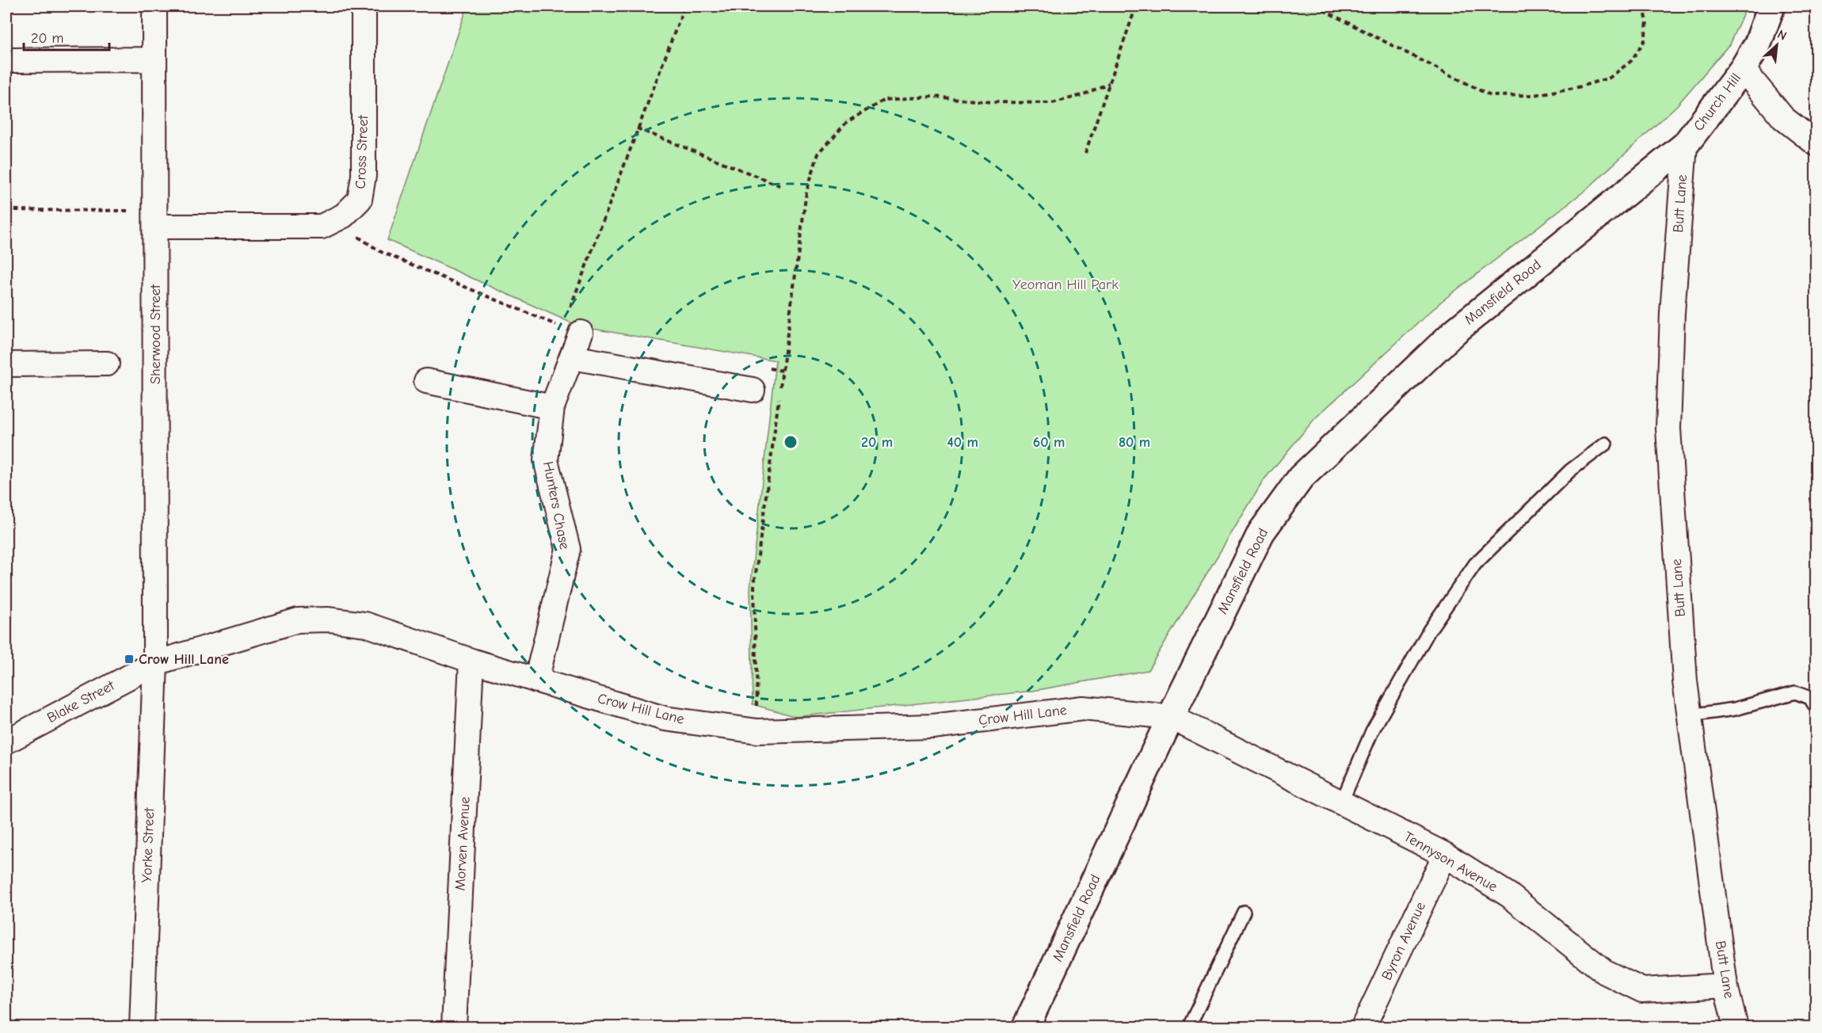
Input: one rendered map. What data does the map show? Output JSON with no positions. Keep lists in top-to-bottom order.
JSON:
{
  "streets": {
    "main road": ["Church Hill", "Mansfield Road"],
    "street": [
      "Cross Street",
      "Butt Lane",
      "Sherwood Street",
      "Hunters Chase",
      "Blake Street",
      "Crow Hill Lane",
      "Morven Avenue",
      "Yorke Street",
      "Tennyson Avenue",
      "Byron Avenue"
    ]
  },
  "crossings": [
    ["Church Hill", "Butt Lane"],
    ["Church Hill", "Mansfield Road"],
    ["Cross Street", "Sherwood Street"],
    ["Butt Lane", "Mansfield Road"],
    ["Butt Lane", "Tennyson Avenue"],
    ["Mansfield Road", "Crow Hill Lane"],
    ["Mansfield Road", "Tennyson Avenue"],
    ["Sherwood Street", "Blake Street"],
    ["Sherwood Street", "Crow Hill Lane"],
    ["Sherwood Street", "Yorke Street"],
    ["Hunters Chase", "Crow Hill Lane"],
    ["Blake Street", "Crow Hill Lane"],
    ["Blake Street", "Yorke Street"],
    ["Crow Hill Lane", "Morven Avenue"],
    ["Crow Hill Lane", "Yorke Street"],
    ["Crow Hill Lane", "Tennyson Avenue"],
    ["Tennyson Avenue", "Byron Avenue"]
  ],
  "parks": ["Yeoman Hill Park"],
  "places": {
    "transit": ["Crow Hill Lane"]
  },
  "scale_bar": "20 m",
  "north": "top right",
  "rings": [
    "20 m",
    "40 m",
    "60 m",
    "80 m"
  ]
}
